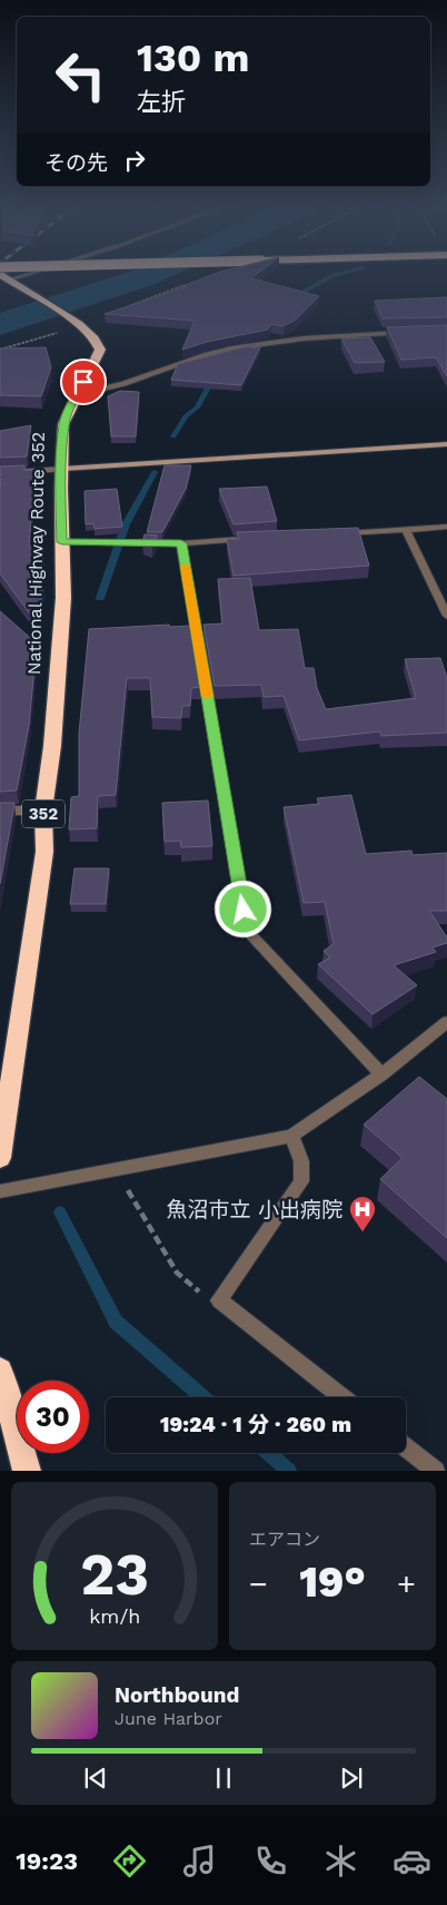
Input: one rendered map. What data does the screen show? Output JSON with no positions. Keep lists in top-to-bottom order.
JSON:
{
  "streets": {
    "highway": ["National Highway Route 352", "352"]
  },
  "places": {
    "hospital": ["魚沼市立 小出病院"]
  },
  "page": {
    "turn": ["130 m", "左折"],
    "then": "その先",
    "limit": "30",
    "trip": "19:24 · 1 分 · 260 m",
    "tile": "エアコン",
    "heat": ["−", "19°", "+"],
    "song": ["Northbound", "June Harbor"],
    "tabs": "19:23",
    "gauge": ["23", "km/h"]
  }
}
